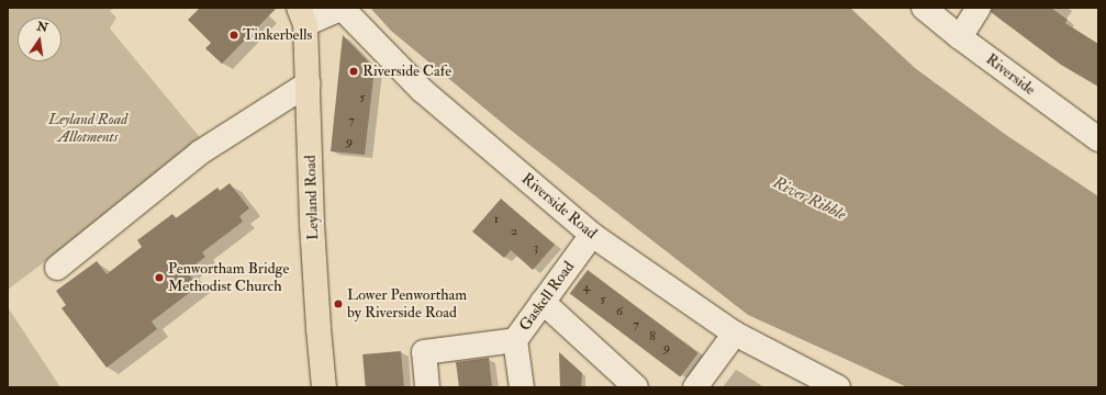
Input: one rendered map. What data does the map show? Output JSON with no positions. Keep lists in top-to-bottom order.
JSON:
{
  "streets": {
    "main road": ["Leyland Road"],
    "street": ["Riverside", "Riverside Road", "Gaskell Road"]
  },
  "crossings": [
    ["Leyland Road", "Riverside Road"],
    ["Riverside Road", "Gaskell Road"]
  ],
  "water": ["River Ribble"],
  "parks": ["Leyland Road Allotments"],
  "places": [
    "Tinkerbells",
    "Riverside Cafe",
    "Penwortham Bridge Methodist Church",
    "Lower Penwortham by Riverside Road"
  ],
  "house_numbers": [
    "5",
    "7",
    "9",
    "1",
    "2",
    "3",
    "4",
    "5",
    "6",
    "7",
    "8",
    "9"
  ],
  "north": "top"
}
